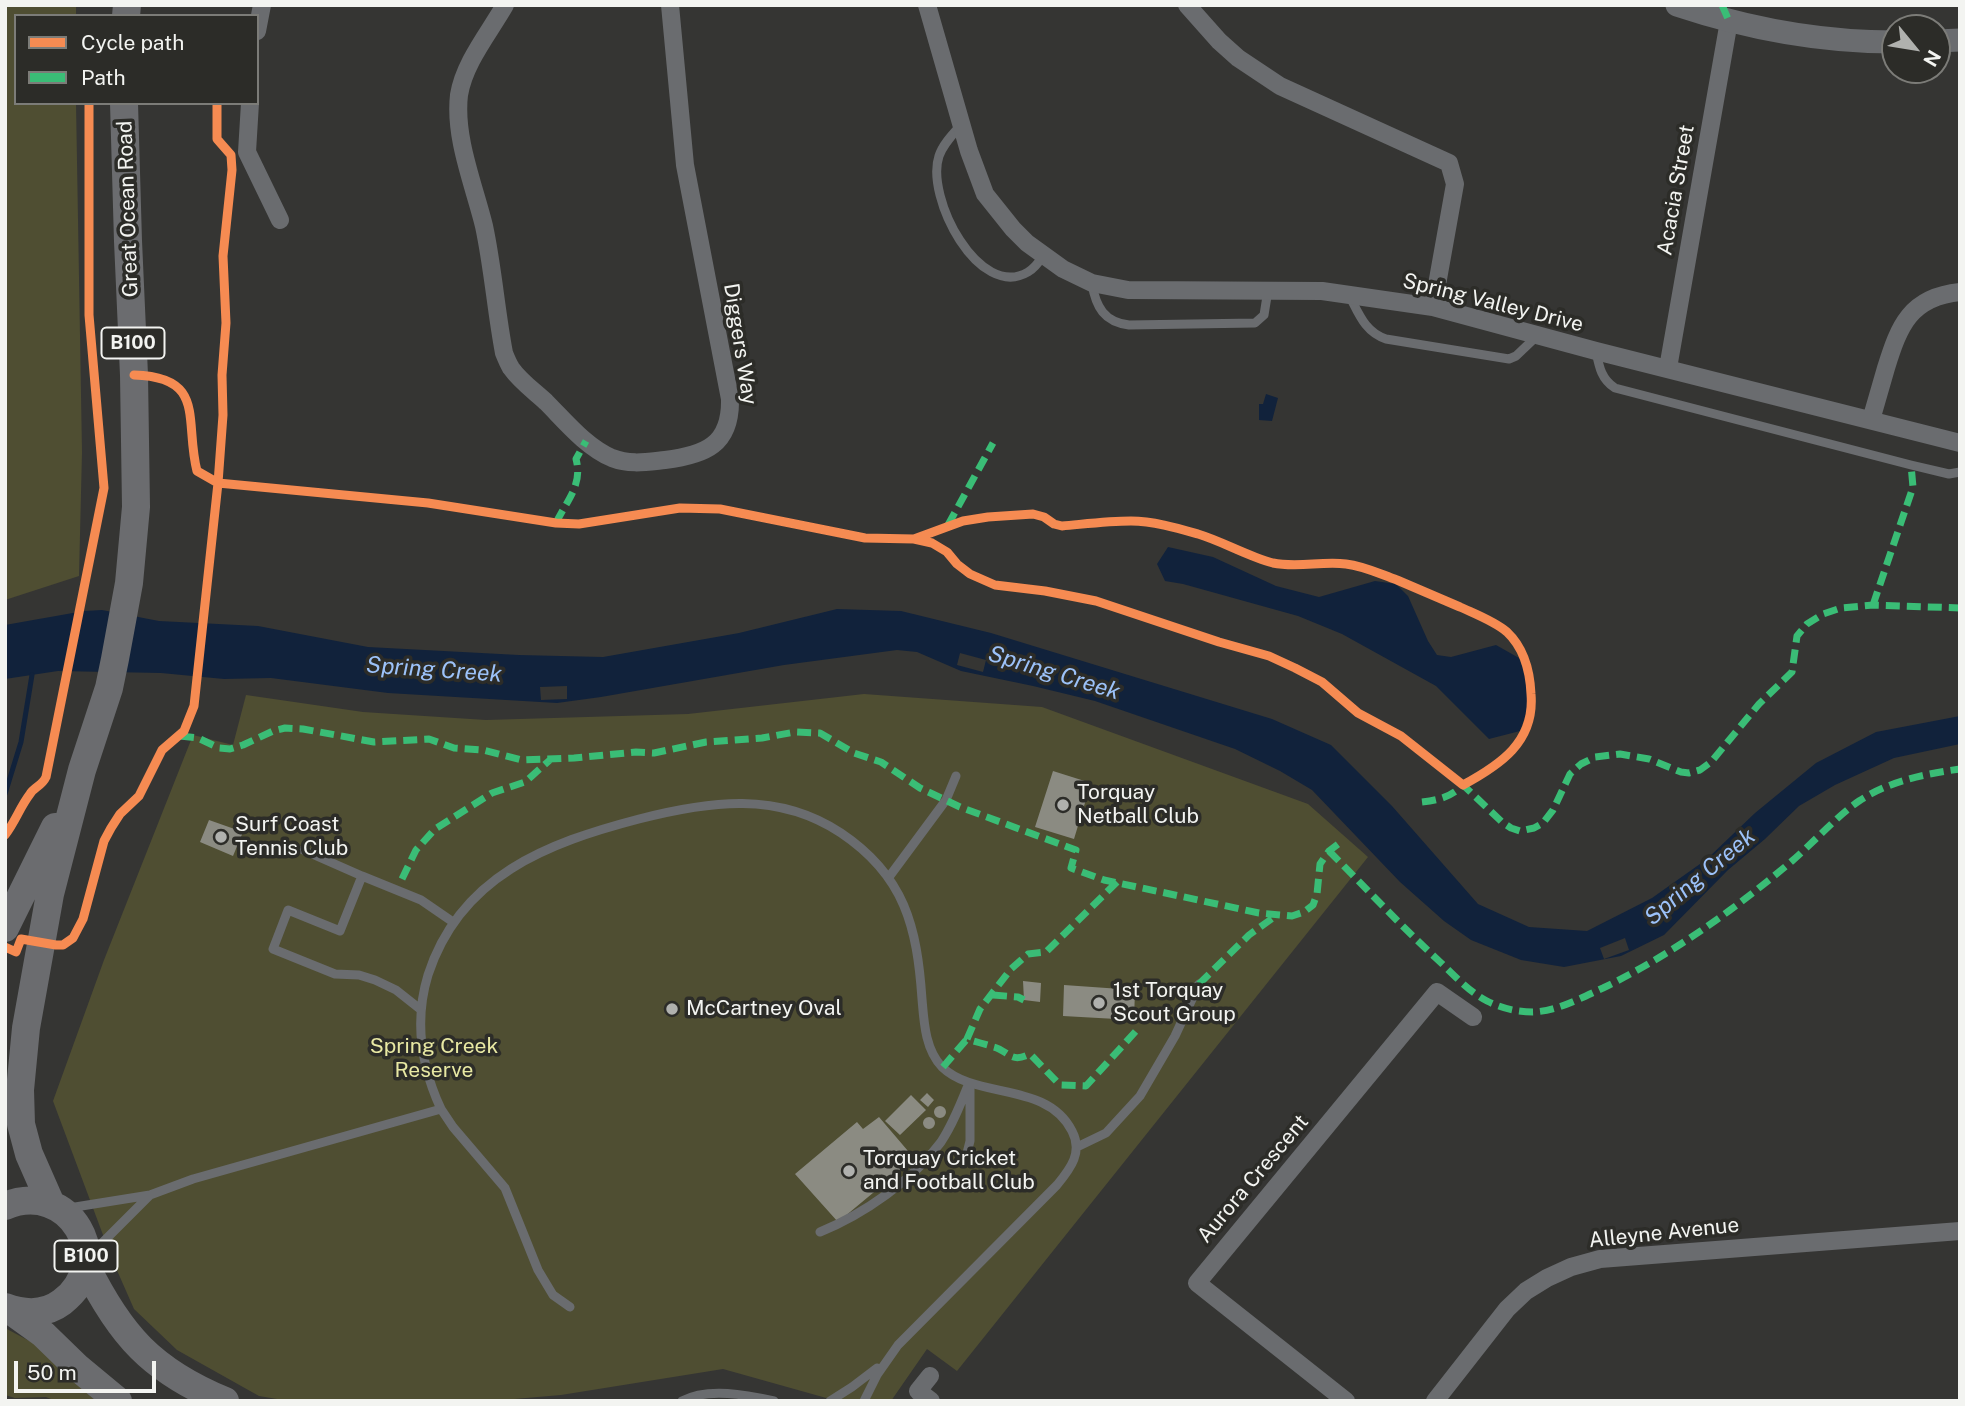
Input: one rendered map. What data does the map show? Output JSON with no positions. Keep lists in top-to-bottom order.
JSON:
{
  "streets": {
    "main road": ["Great Ocean Road", "B100"],
    "street": [
      "Acacia Street",
      "Spring Valley Drive",
      "Diggers Way",
      "Aurora Crescent",
      "Alleyne Avenue"
    ]
  },
  "crossings": [
    ["Acacia Street", "Spring Valley Drive"],
    ["Great Ocean Road", "B100"]
  ],
  "water": ["Spring Creek"],
  "parks": ["Spring Creek Reserve"],
  "places": [
    "Torquay Netball Club",
    "Surf Coast Tennis Club",
    "1st Torquay Scout Group",
    "McCartney Oval",
    "Torquay Cricket and Football Club"
  ],
  "legend": ["Cycle path", "Path"],
  "scale_bar": "50 m",
  "north": "bottom right"
}
